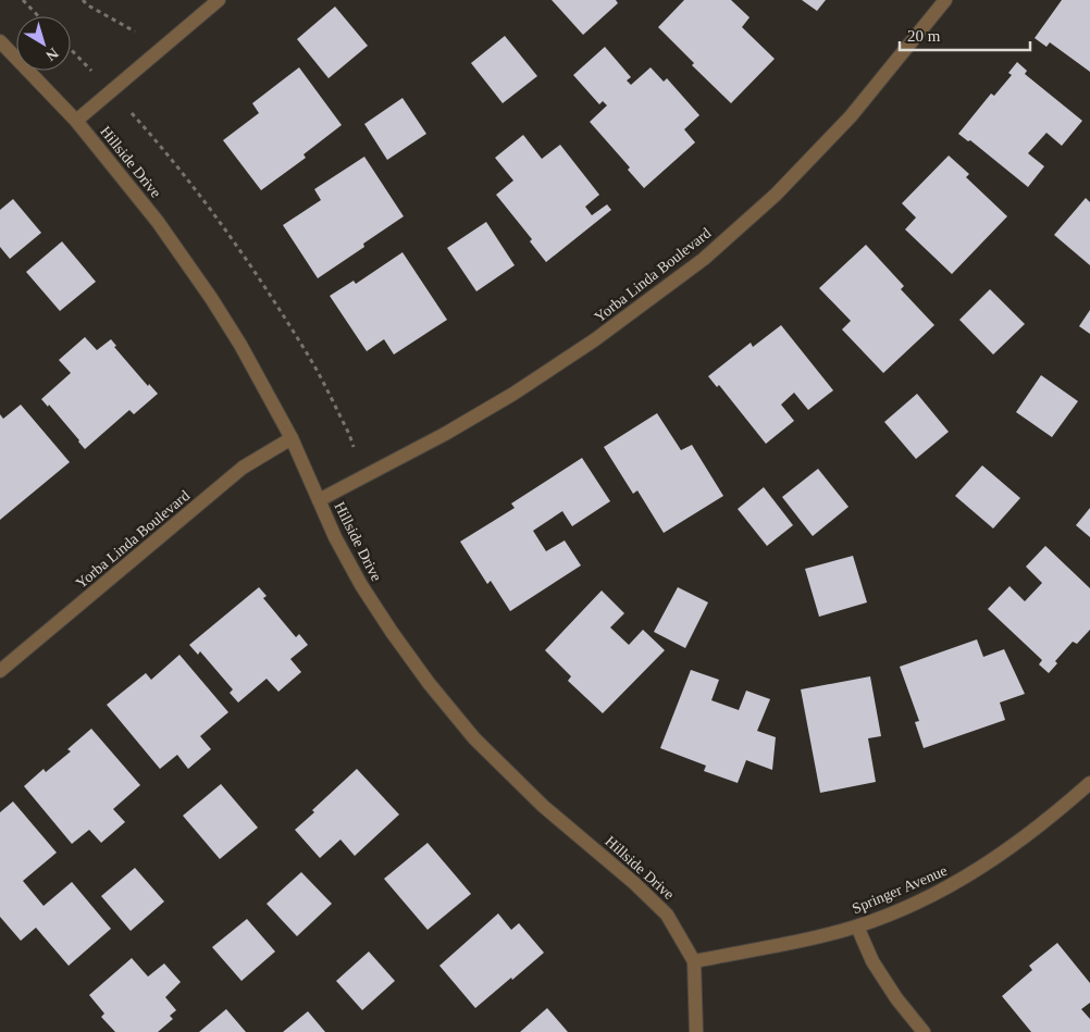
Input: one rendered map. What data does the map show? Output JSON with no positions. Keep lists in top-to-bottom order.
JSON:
{
  "streets": {
    "street": ["Hillside Drive", "Yorba Linda Boulevard", "Springer Avenue"]
  },
  "crossings": [
    ["Hillside Drive", "Yorba Linda Boulevard"],
    ["Hillside Drive", "Springer Avenue"]
  ],
  "scale_bar": "20 m",
  "north": "bottom right"
}
